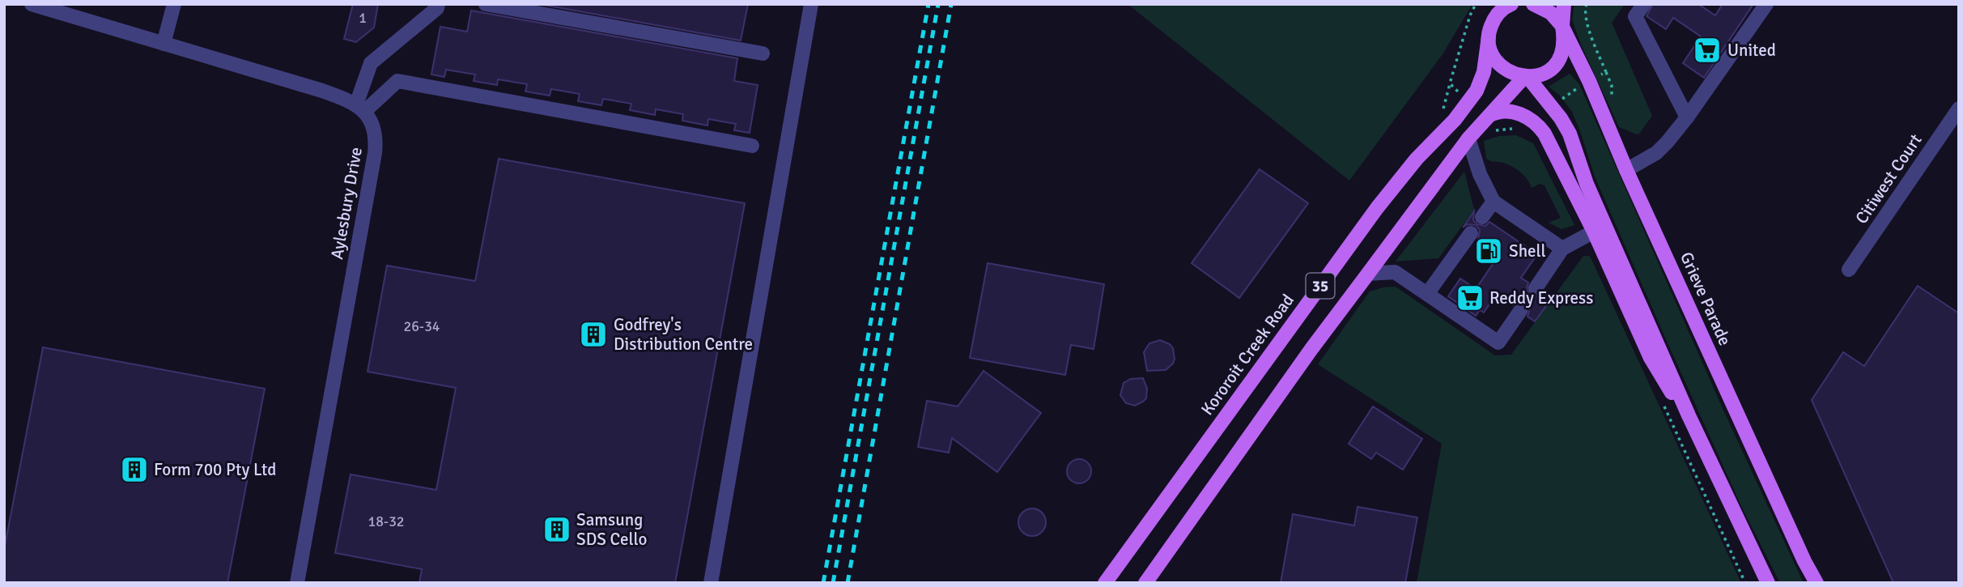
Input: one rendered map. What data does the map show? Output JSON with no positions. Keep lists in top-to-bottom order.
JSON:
{
  "streets": {
    "main road": ["35", "Grieve Parade", "Kororoit Creek Road"],
    "street": ["Citiwest Court", "Aylesbury Drive"]
  },
  "crossings": [
    ["35", "Grieve Parade"],
    ["35", "Kororoit Creek Road"]
  ],
  "places": {
    "supermarket": ["United", "Reddy Express"],
    "fuel station": ["Shell"],
    "building": ["Godfrey's Distribution Centre", "Form 700 Pty Ltd", "Samsung SDS Cello"]
  },
  "house_numbers": ["1", "26-34", "18-32"]
}
